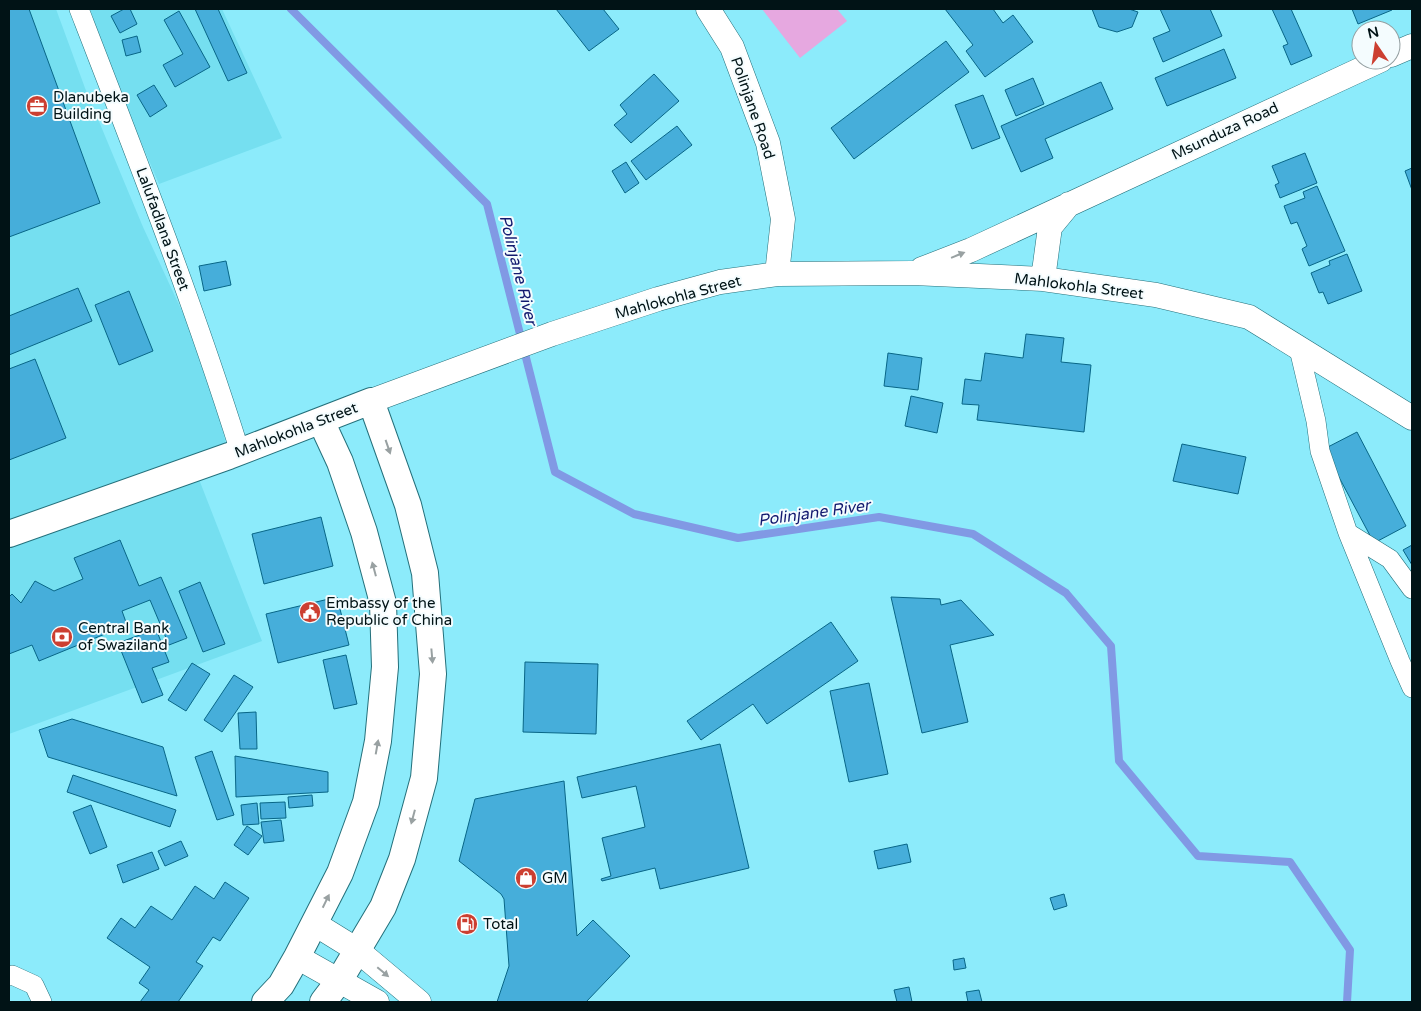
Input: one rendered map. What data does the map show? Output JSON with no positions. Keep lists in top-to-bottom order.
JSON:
{
  "streets": {
    "main road": ["Mahlokohla Street"],
    "street": ["Polinjane Road", "Msunduza Road", "Lalufadlana Street"]
  },
  "crossings": [
    ["Polinjane Road", "Mahlokohla Street"],
    ["Msunduza Road", "Mahlokohla Street"],
    ["Lalufadlana Street", "Mahlokohla Street"]
  ],
  "water": ["Polinjane River"],
  "places": {
    "office": ["Dlanubeka Building"],
    "public building": ["Embassy of the Republic of China"],
    "bank": ["Central Bank of Swaziland"],
    "shop": ["GM"],
    "fuel station": ["Total"]
  },
  "north": "top"
}
